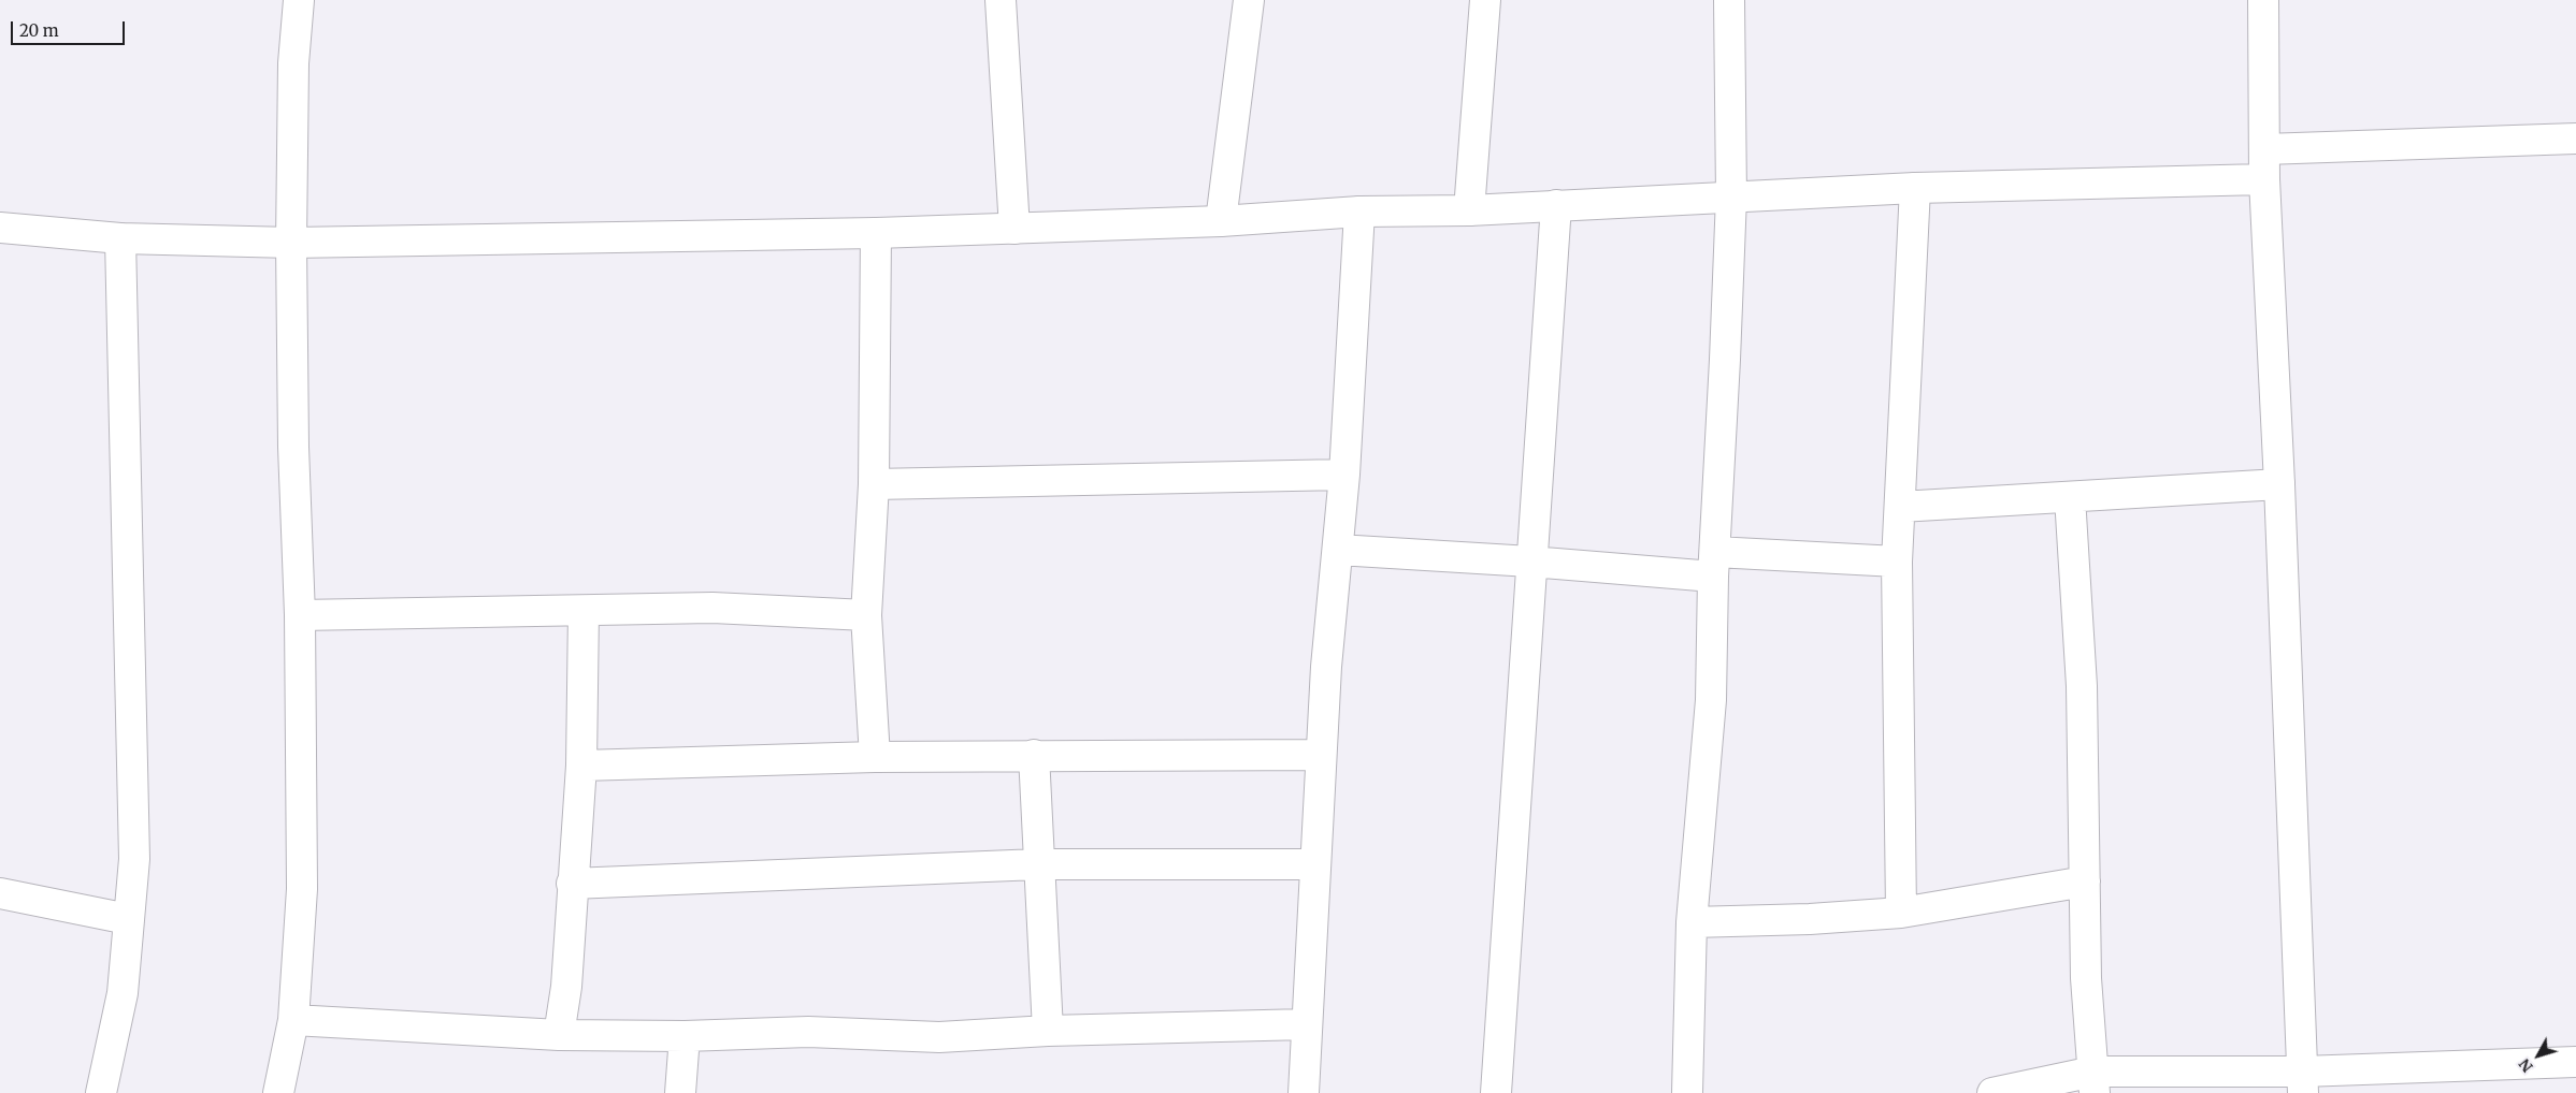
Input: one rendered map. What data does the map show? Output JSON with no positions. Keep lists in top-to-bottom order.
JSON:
{
  "scale_bar": "20 m",
  "north": "bottom left"
}
